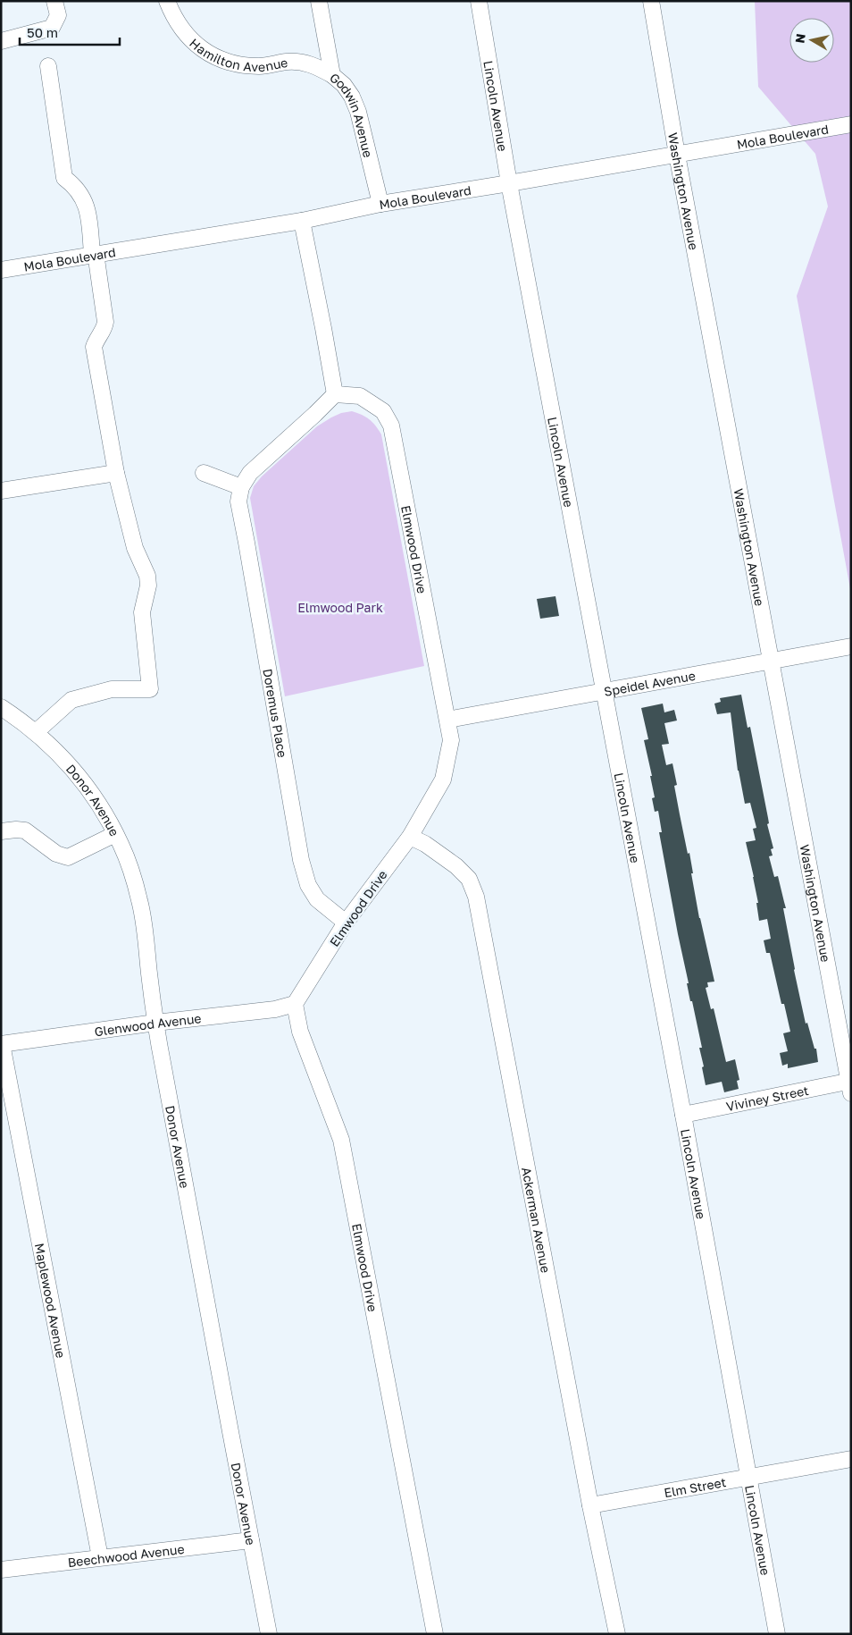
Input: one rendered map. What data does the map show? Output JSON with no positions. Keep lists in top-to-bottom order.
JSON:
{
  "streets": {
    "street": [
      "Hamilton Avenue",
      "Lincoln Avenue",
      "Godwin Avenue",
      "Mola Boulevard",
      "Washington Avenue",
      "Elmwood Drive",
      "Speidel Avenue",
      "Doremus Place",
      "Donor Avenue",
      "Glenwood Avenue",
      "Viviney Street",
      "Ackerman Avenue",
      "Maplewood Avenue",
      "Elm Street",
      "Beechwood Avenue"
    ]
  },
  "crossings": [
    ["Hamilton Avenue", "Godwin Avenue"],
    ["Lincoln Avenue", "Mola Boulevard"],
    ["Lincoln Avenue", "Speidel Avenue"],
    ["Lincoln Avenue", "Viviney Street"],
    ["Lincoln Avenue", "Elm Street"],
    ["Godwin Avenue", "Mola Boulevard"],
    ["Mola Boulevard", "Washington Avenue"],
    ["Washington Avenue", "Speidel Avenue"],
    ["Washington Avenue", "Viviney Street"],
    ["Elmwood Drive", "Speidel Avenue"],
    ["Elmwood Drive", "Doremus Place"],
    ["Elmwood Drive", "Glenwood Avenue"],
    ["Elmwood Drive", "Ackerman Avenue"],
    ["Donor Avenue", "Glenwood Avenue"],
    ["Donor Avenue", "Beechwood Avenue"],
    ["Glenwood Avenue", "Maplewood Avenue"],
    ["Ackerman Avenue", "Elm Street"],
    ["Maplewood Avenue", "Beechwood Avenue"]
  ],
  "parks": ["Elmwood Park"],
  "scale_bar": "50 m",
  "north": "left"
}
